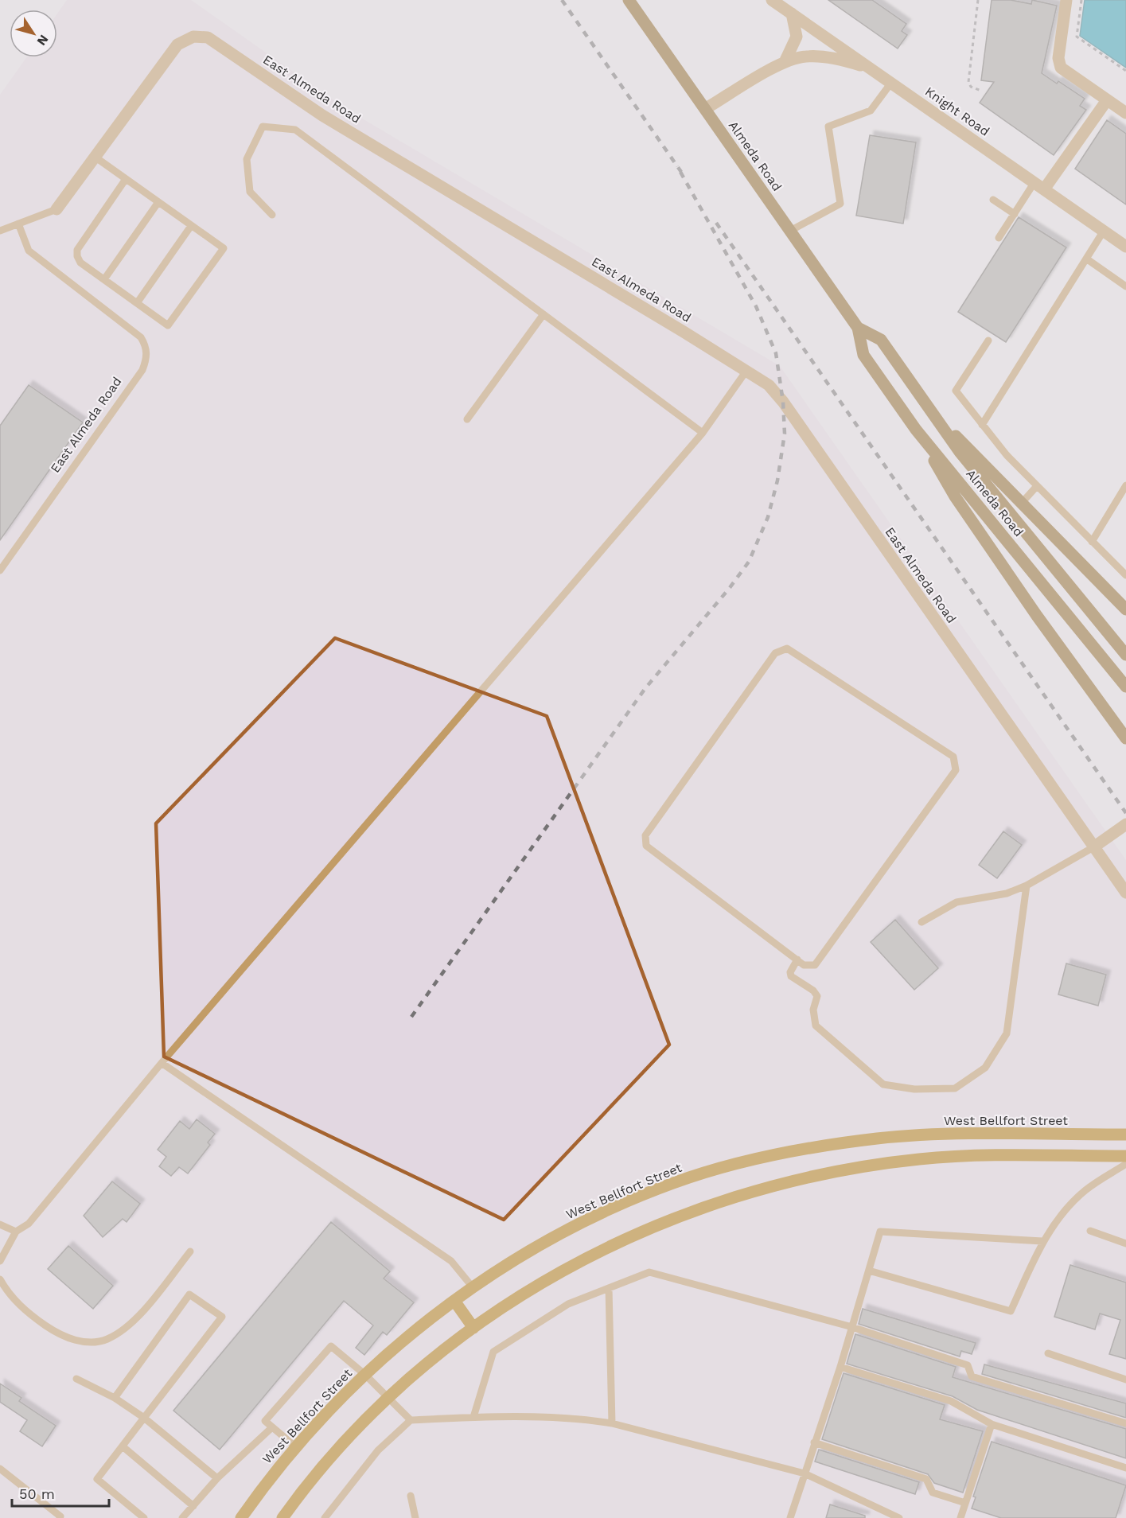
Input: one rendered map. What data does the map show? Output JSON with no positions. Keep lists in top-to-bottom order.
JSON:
{
  "streets": {
    "main road": ["Almeda Road", "West Bellfort Street"],
    "street": ["East Almeda Road", "Knight Road"]
  },
  "scale_bar": "50 m",
  "north": "bottom right"
}
